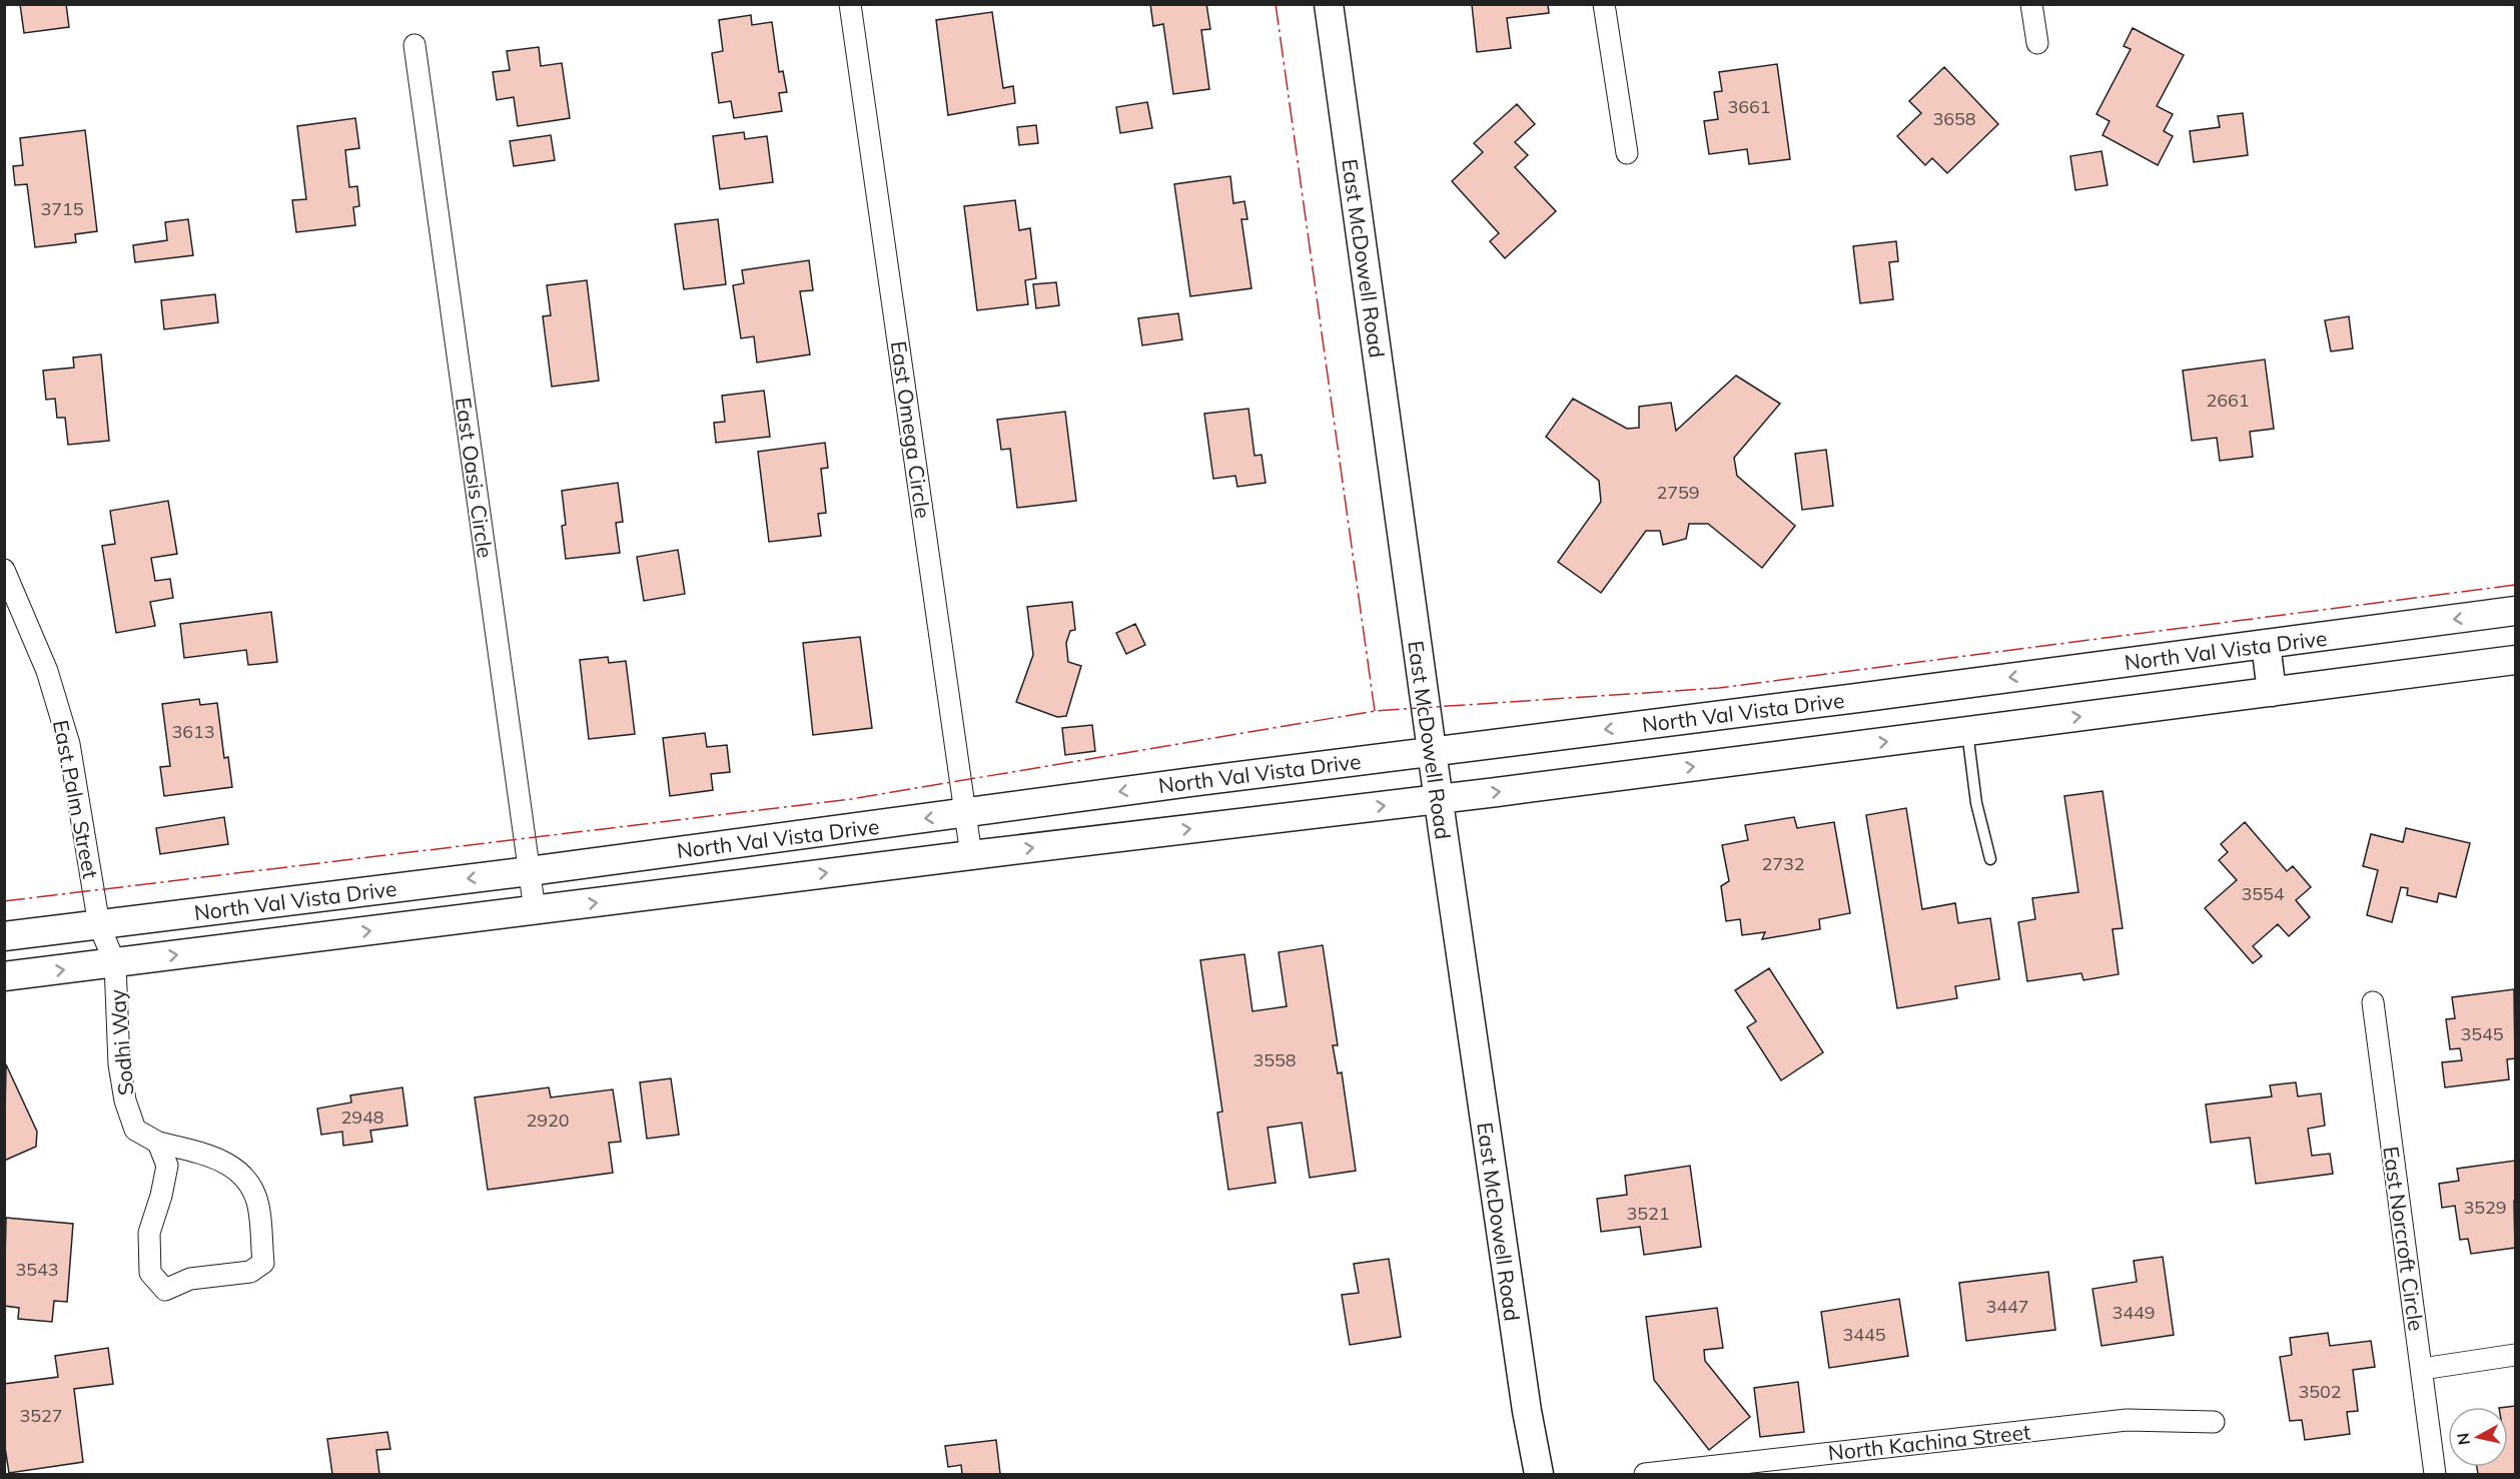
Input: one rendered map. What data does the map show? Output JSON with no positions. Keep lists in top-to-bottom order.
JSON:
{
  "streets": {
    "main road": ["East McDowell Road", "North Val Vista Drive"],
    "street": [
      "East Omega Circle",
      "East Oasis Circle",
      "East Palm Street",
      "Sodhi Way",
      "East Norcroft Circle",
      "North Kachina Street"
    ]
  },
  "crossings": [
    ["East McDowell Road", "North Val Vista Drive"],
    ["East Omega Circle", "North Val Vista Drive"],
    ["East Oasis Circle", "North Val Vista Drive"],
    ["North Val Vista Drive", "East Palm Street"],
    ["North Val Vista Drive", "Sodhi Way"],
    ["East Palm Street", "Sodhi Way"]
  ],
  "house_numbers": [
    "3661",
    "3658",
    "3715",
    "2661",
    "2759",
    "3613",
    "2732",
    "3554",
    "3545",
    "3558",
    "2948",
    "2920",
    "3529",
    "3521",
    "3543",
    "3447",
    "3449",
    "3445",
    "3502",
    "3527"
  ],
  "north": "left"
}
